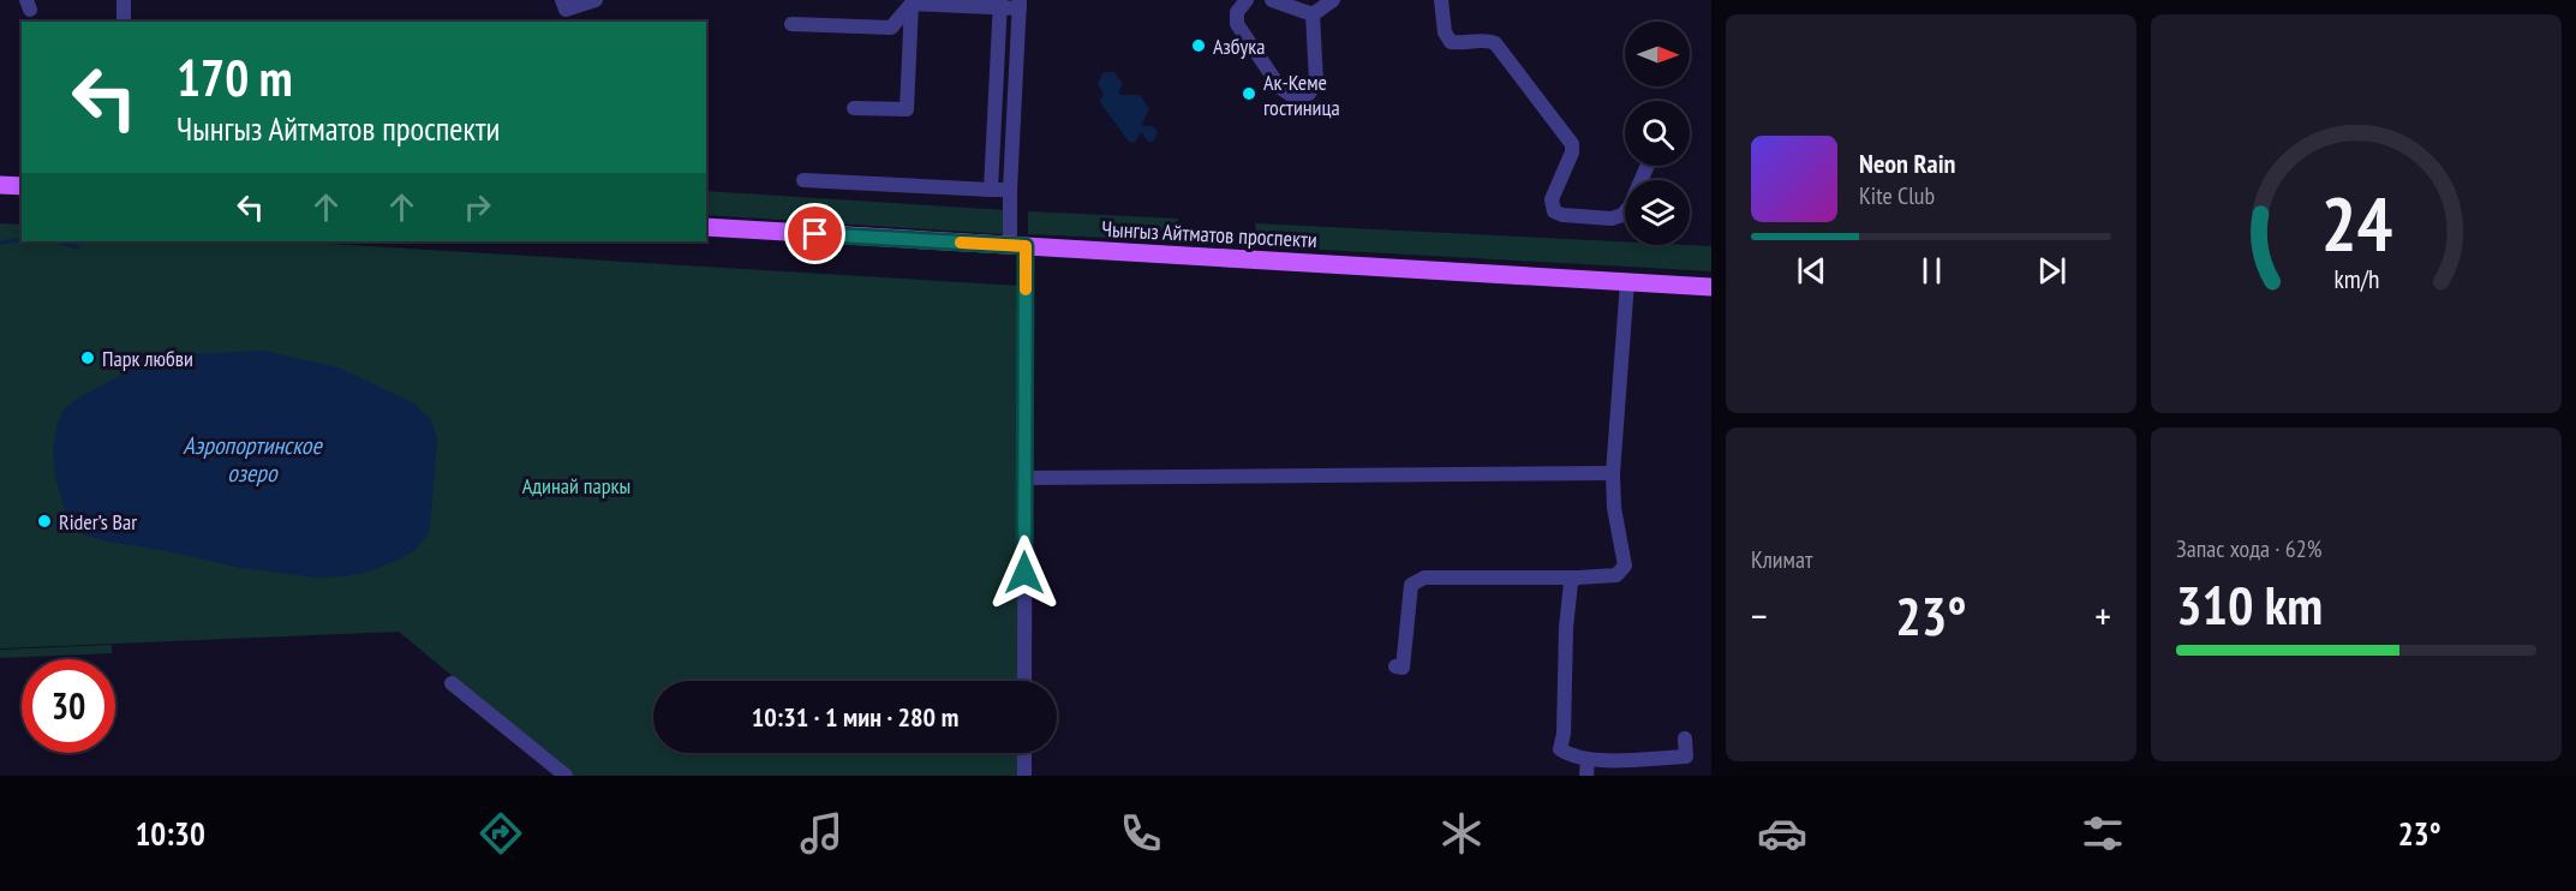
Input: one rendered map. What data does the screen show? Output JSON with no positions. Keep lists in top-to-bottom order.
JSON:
{
  "streets": {
    "main road": ["Чынгыз Айтматов проспекти"]
  },
  "water": ["Аэропортинское озеро"],
  "parks": ["Адинай паркы"],
  "places": [
    "Азбука",
    "Ак-Кеме гостиница",
    "Парк любви",
    "Rider’s Bar"
  ],
  "north": "right",
  "page": {
    "turn": ["170 m", "Чынгыз Айтматов проспекти"],
    "song": ["Neon Rain", "Kite Club"],
    "tile": [
      "Климат",
      ["Запас хода · 62%", "310 km"]
    ],
    "heat": ["−", "23°", "+"],
    "limit": "30",
    "trip": "10:31 · 1 мин · 280 m",
    "tabs": ["10:30", "23°"],
    "gauge": ["24", "km/h"]
  }
}
